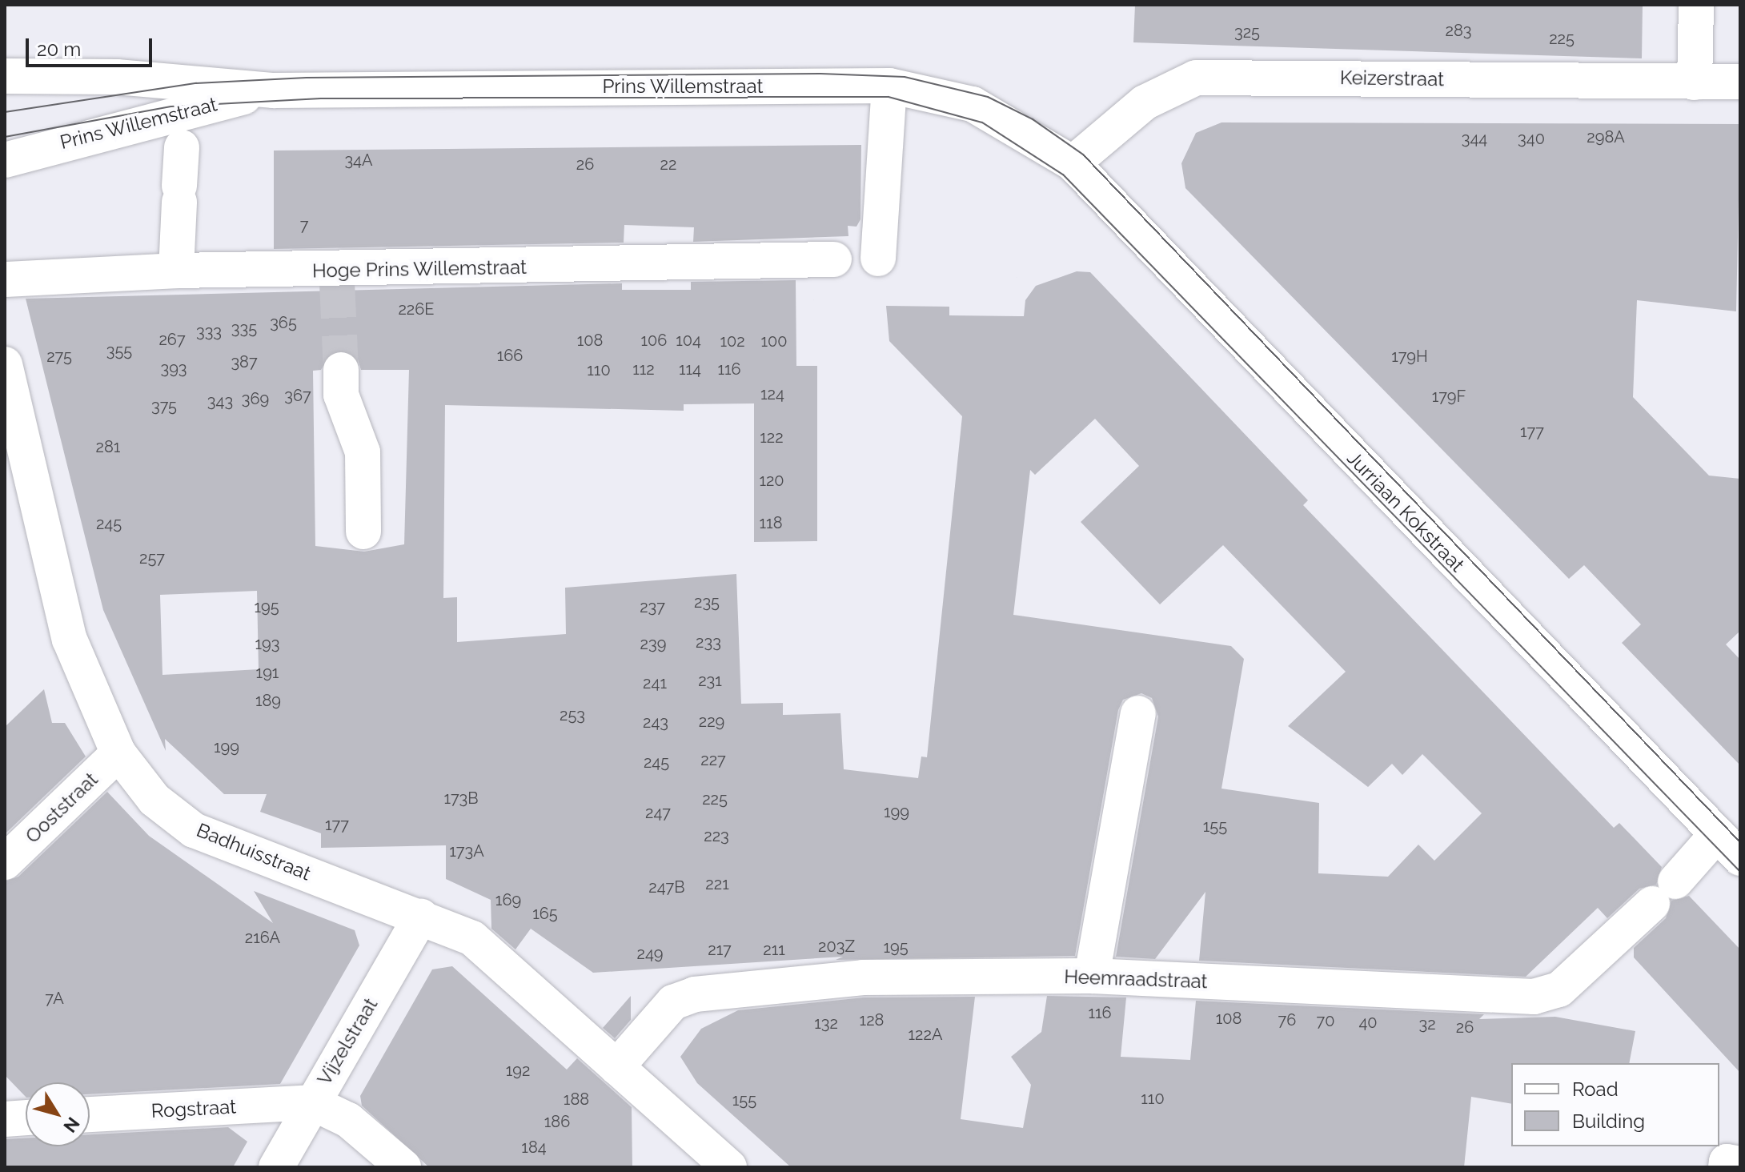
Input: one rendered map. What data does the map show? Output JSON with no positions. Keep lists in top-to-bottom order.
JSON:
{
  "streets": {
    "street": [
      "Keizerstraat",
      "Prins Willemstraat",
      "Hoge Prins Willemstraat",
      "Jurriaan Kokstraat",
      "Ooststraat",
      "Badhuisstraat",
      "Heemraadstraat",
      "Vijzelstraat",
      "Rogstraat"
    ]
  },
  "crossings": [
    ["Keizerstraat", "Prins Willemstraat"],
    ["Keizerstraat", "Jurriaan Kokstraat"],
    ["Prins Willemstraat", "Jurriaan Kokstraat"],
    ["Jurriaan Kokstraat", "Heemraadstraat"],
    ["Ooststraat", "Badhuisstraat"],
    ["Badhuisstraat", "Heemraadstraat"],
    ["Badhuisstraat", "Vijzelstraat"],
    ["Vijzelstraat", "Rogstraat"]
  ],
  "house_numbers": [
    "283",
    "325",
    "225",
    "298A",
    "344",
    "340",
    "34A",
    "26",
    "22",
    "7",
    "226E",
    "365",
    "335",
    "333",
    "267",
    "108",
    "106",
    "104",
    "102",
    "100",
    "355",
    "166",
    "275",
    "179H",
    "387",
    "393",
    "112",
    "114",
    "116",
    "110",
    "124",
    "367",
    "179F",
    "369",
    "343",
    "375",
    "177",
    "122",
    "281",
    "120",
    "118",
    "245",
    "257",
    "235",
    "195",
    "237",
    "233",
    "193",
    "239",
    "191",
    "231",
    "241",
    "189",
    "253",
    "229",
    "243",
    "199",
    "227",
    "245",
    "173B",
    "225",
    "199",
    "247",
    "177",
    "155",
    "223",
    "173A",
    "221",
    "247B",
    "169",
    "165",
    "216A",
    "203Z",
    "195",
    "217",
    "211",
    "249",
    "7A",
    "116",
    "108",
    "128",
    "76",
    "70",
    "40",
    "132",
    "32",
    "26",
    "122A",
    "192",
    "110",
    "188",
    "155",
    "186",
    "184"
  ],
  "legend": ["Road", "Building"],
  "scale_bar": "20 m",
  "north": "bottom right"
}
